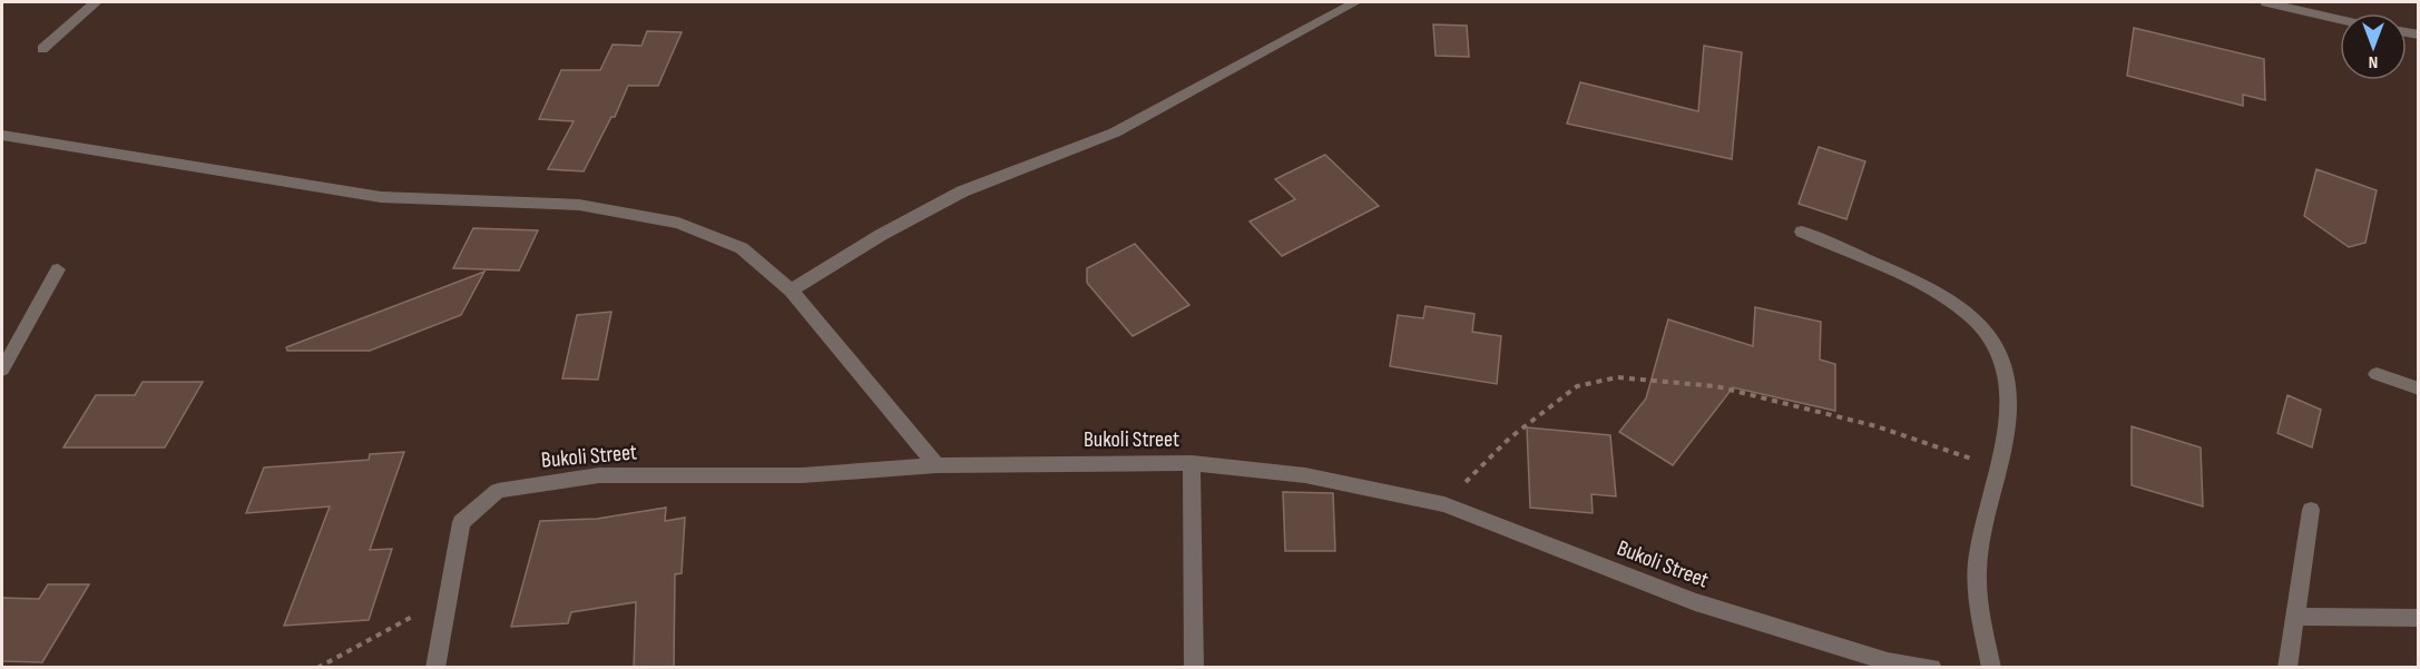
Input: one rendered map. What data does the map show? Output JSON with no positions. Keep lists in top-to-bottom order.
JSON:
{
  "streets": {
    "street": ["Bukoli Street"]
  },
  "north": "bottom"
}
